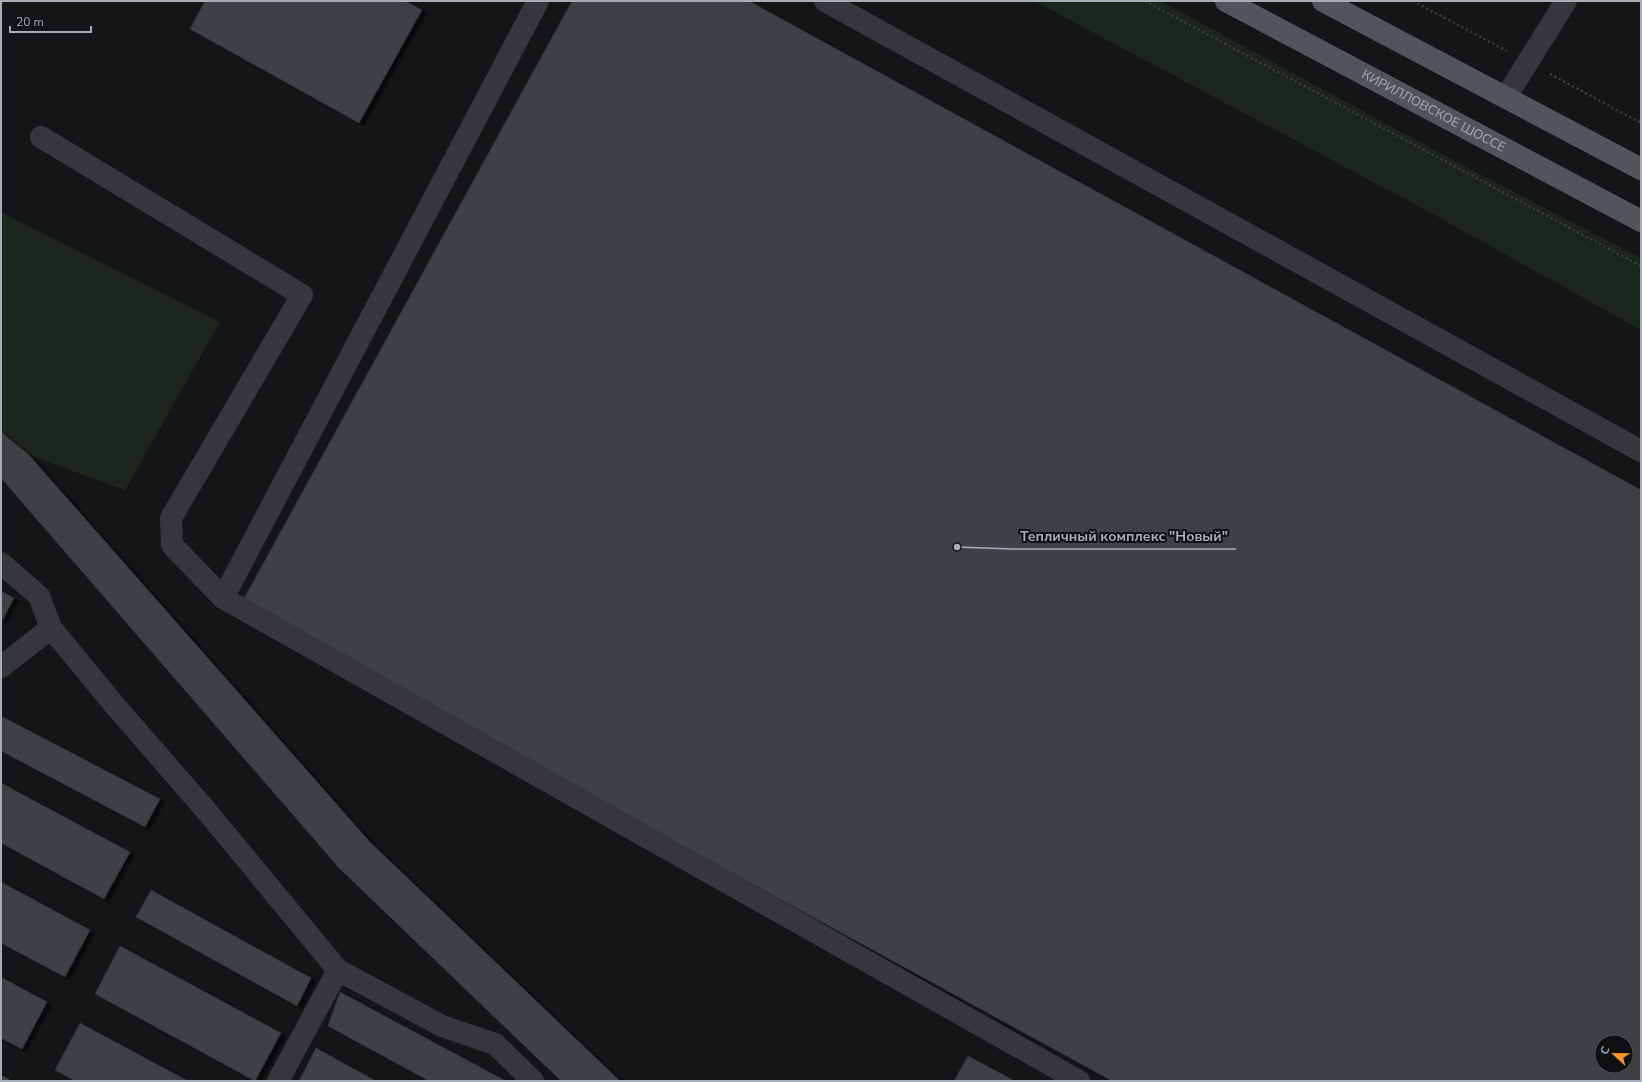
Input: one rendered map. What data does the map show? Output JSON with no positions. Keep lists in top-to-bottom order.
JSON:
{
  "streets": {
    "main road": ["КИРИЛЛОВСКОЕ ШОССЕ"]
  },
  "places": ["Тепличный комплекс \"Новый\""],
  "scale_bar": "20 m",
  "north": "left"
}
